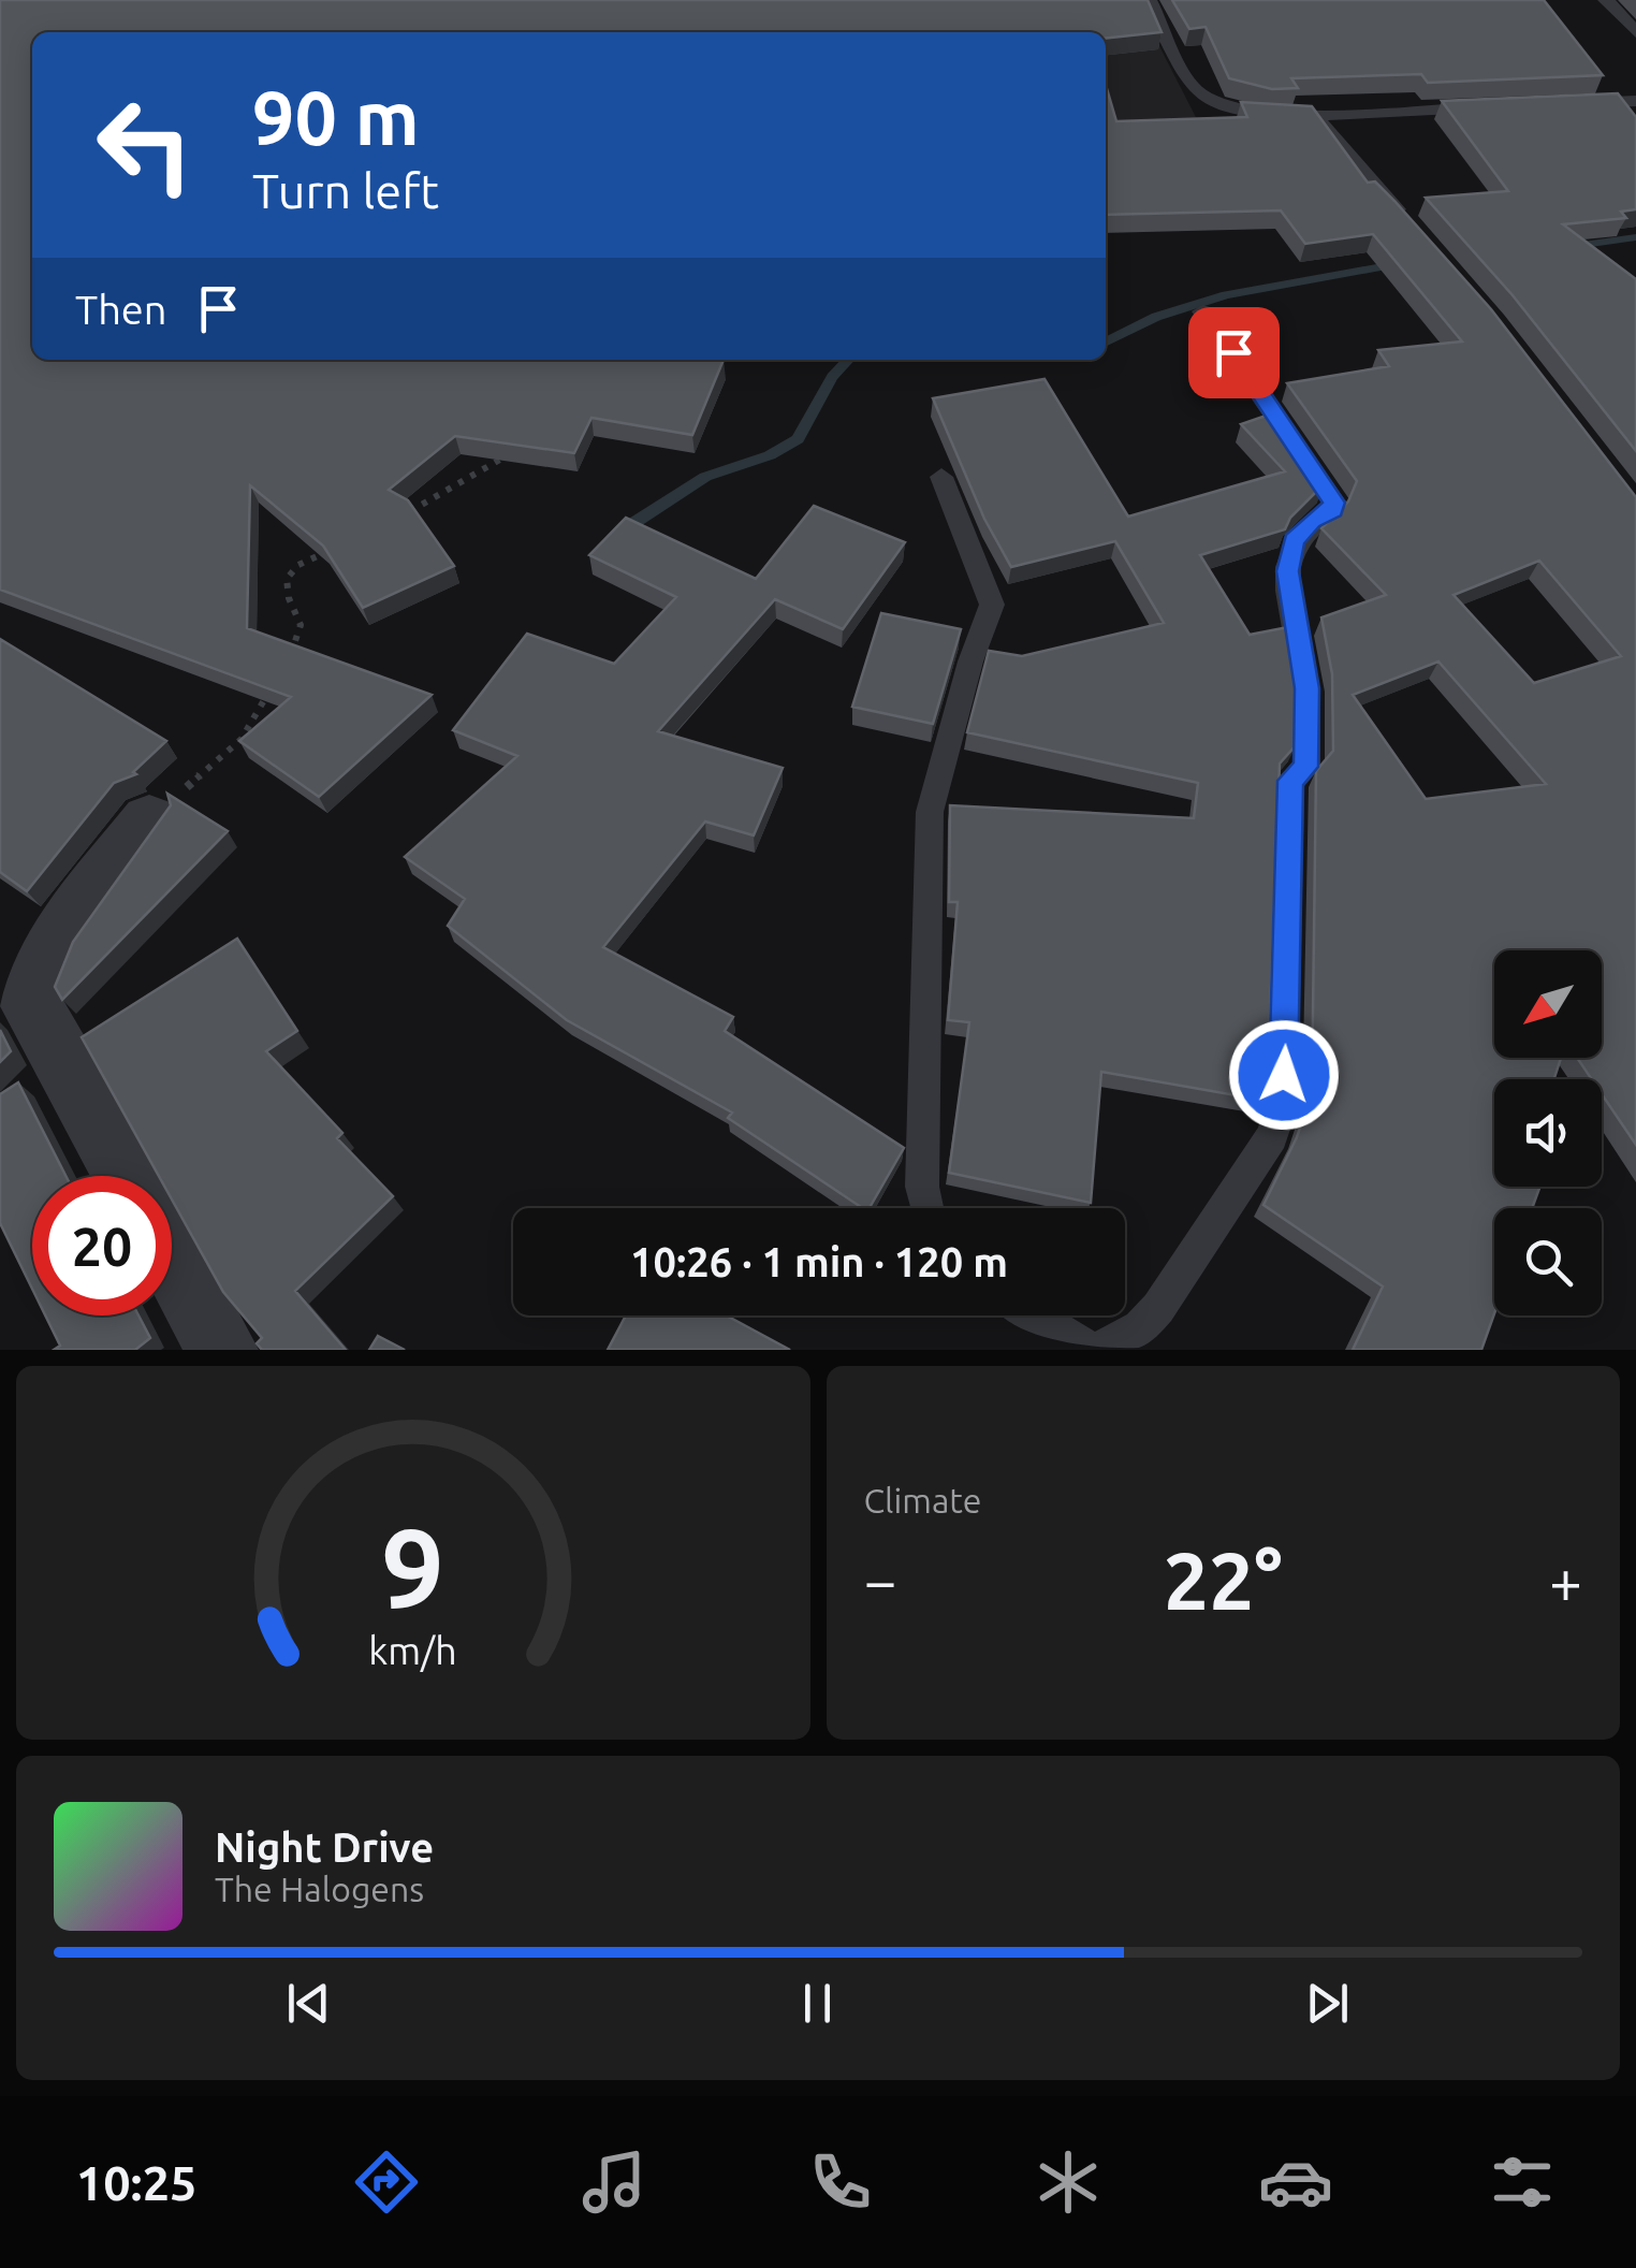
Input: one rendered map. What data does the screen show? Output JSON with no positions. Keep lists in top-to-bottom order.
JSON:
{
  "north": "bottom left",
  "page": {
    "turn": ["90 m", "Turn left"],
    "then": "Then",
    "limit": "20",
    "trip": "10:26 · 1 min · 120 m",
    "tile": "Climate",
    "heat": ["−", "22°", "+"],
    "song": ["Night Drive", "The Halogens"],
    "tabs": "10:25",
    "gauge": ["9", "km/h"]
  }
}
